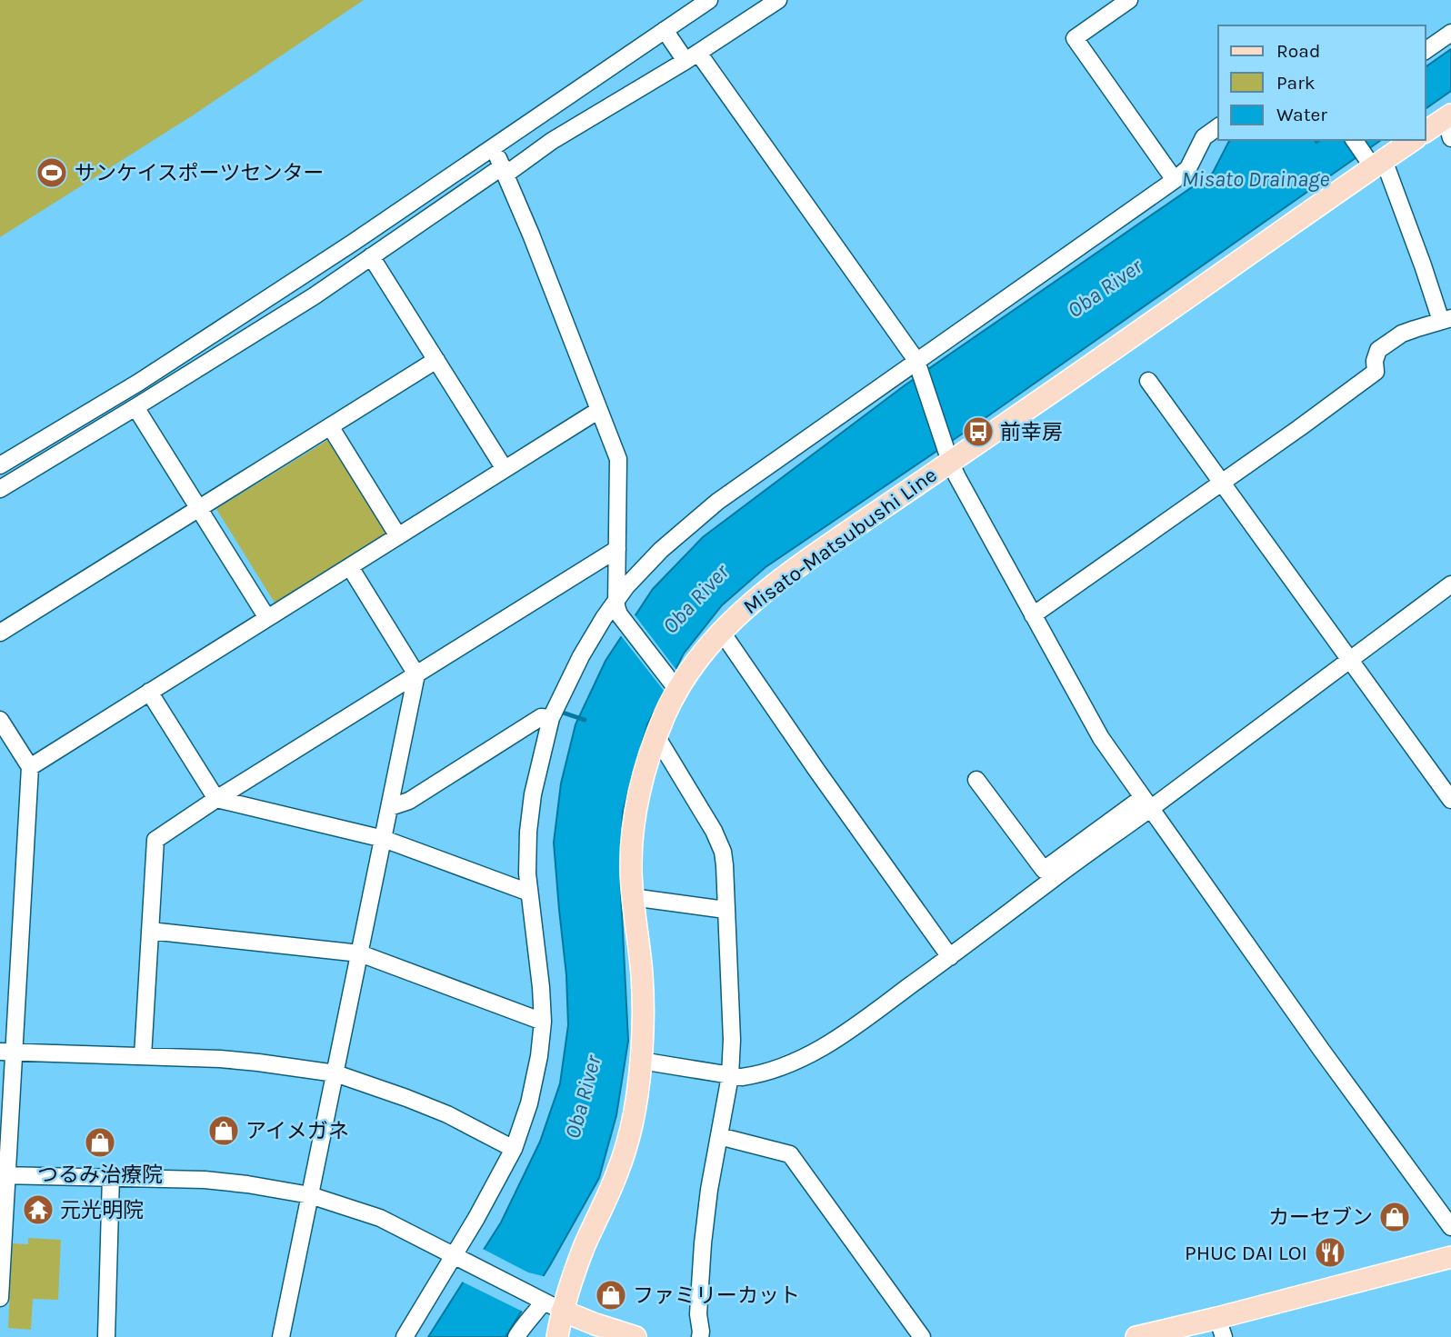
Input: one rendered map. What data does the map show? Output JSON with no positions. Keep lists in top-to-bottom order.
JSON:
{
  "streets": {
    "main road": ["Misato-Matsubushi Line"]
  },
  "water": ["Misato Drainage", "Oba River"],
  "places": {
    "sports": ["サンケイスポーツセンター"],
    "bus stop": ["前幸房"],
    "shop": [
      "アイメガネ",
      "つるみ治療院",
      "カーセブン",
      "ファミリーカット"
    ],
    "temple": ["元光明院"],
    "restaurant": ["PHUC DAI LOI"]
  },
  "legend": ["Road", "Park", "Water"]
}
